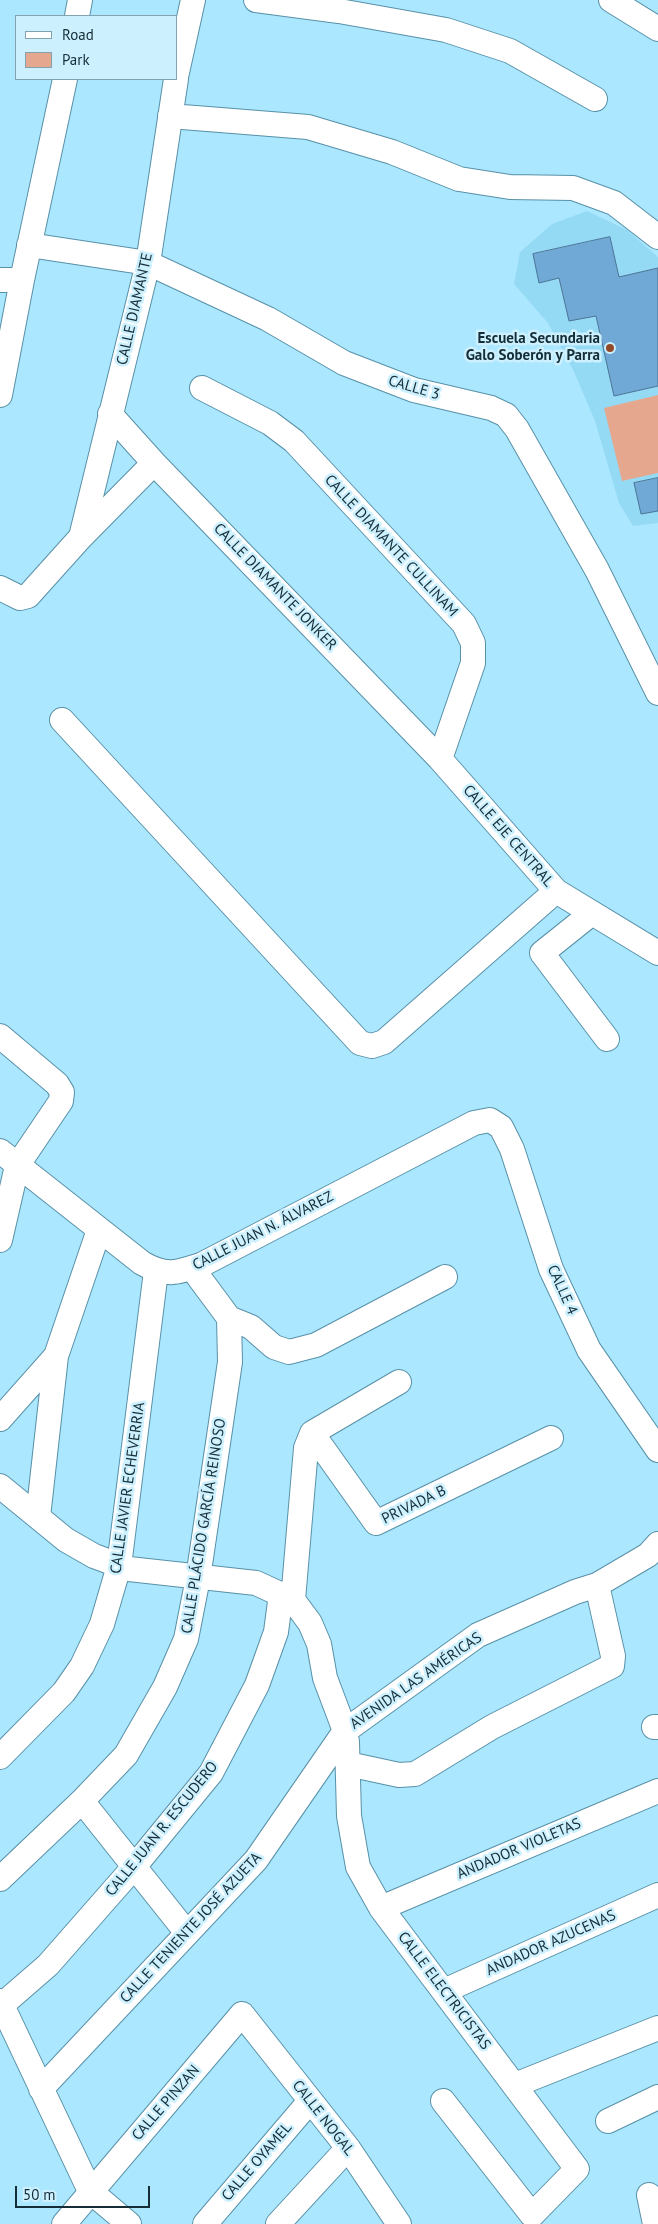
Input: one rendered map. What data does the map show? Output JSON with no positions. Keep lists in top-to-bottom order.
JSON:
{
  "streets": {
    "street": [
      "CALLE DIAMANTE",
      "CALLE 3",
      "CALLE DIAMANTE CULLINAM",
      "CALLE DIAMANTE JONKER",
      "CALLE EJE CENTRAL",
      "CALLE JUAN N. ÁLVAREZ",
      "CALLE 4",
      "CALLE JAVIER ECHEVERRIA",
      "PRIVADA B",
      "CALLE PLÁCIDO GARCÍA REINOSO",
      "AVENIDA LAS AMÉRICAS",
      "CALLE JUAN R. ESCUDERO",
      "ANDADOR VIOLETAS",
      "CALLE TENIENTE JOSÉ AZUETA",
      "ANDADOR AZUCENAS",
      "CALLE ELECTRICISTAS",
      "CALLE PINZAN",
      "CALLE NOGAL",
      "CALLE OYAMEL"
    ]
  },
  "crossings": [
    ["CALLE DIAMANTE", "CALLE 3"],
    ["CALLE DIAMANTE", "CALLE DIAMANTE JONKER"],
    ["CALLE DIAMANTE CULLINAM", "CALLE DIAMANTE JONKER"],
    ["CALLE DIAMANTE CULLINAM", "CALLE EJE CENTRAL"],
    ["CALLE DIAMANTE JONKER", "CALLE EJE CENTRAL"],
    ["CALLE JUAN N. ÁLVAREZ", "CALLE 4"],
    ["CALLE JUAN N. ÁLVAREZ", "CALLE JAVIER ECHEVERRIA"],
    ["AVENIDA LAS AMÉRICAS", "CALLE TENIENTE JOSÉ AZUETA"],
    ["AVENIDA LAS AMÉRICAS", "CALLE ELECTRICISTAS"],
    ["CALLE JUAN R. ESCUDERO", "CALLE ELECTRICISTAS"],
    ["ANDADOR VIOLETAS", "CALLE ELECTRICISTAS"],
    ["CALLE TENIENTE JOSÉ AZUETA", "CALLE ELECTRICISTAS"],
    ["ANDADOR AZUCENAS", "CALLE ELECTRICISTAS"],
    ["CALLE PINZAN", "CALLE NOGAL"],
    ["CALLE NOGAL", "CALLE OYAMEL"]
  ],
  "places": ["Escuela Secundaria Galo Soberón y Parra"],
  "legend": ["Road", "Park"],
  "scale_bar": "50 m"
}
